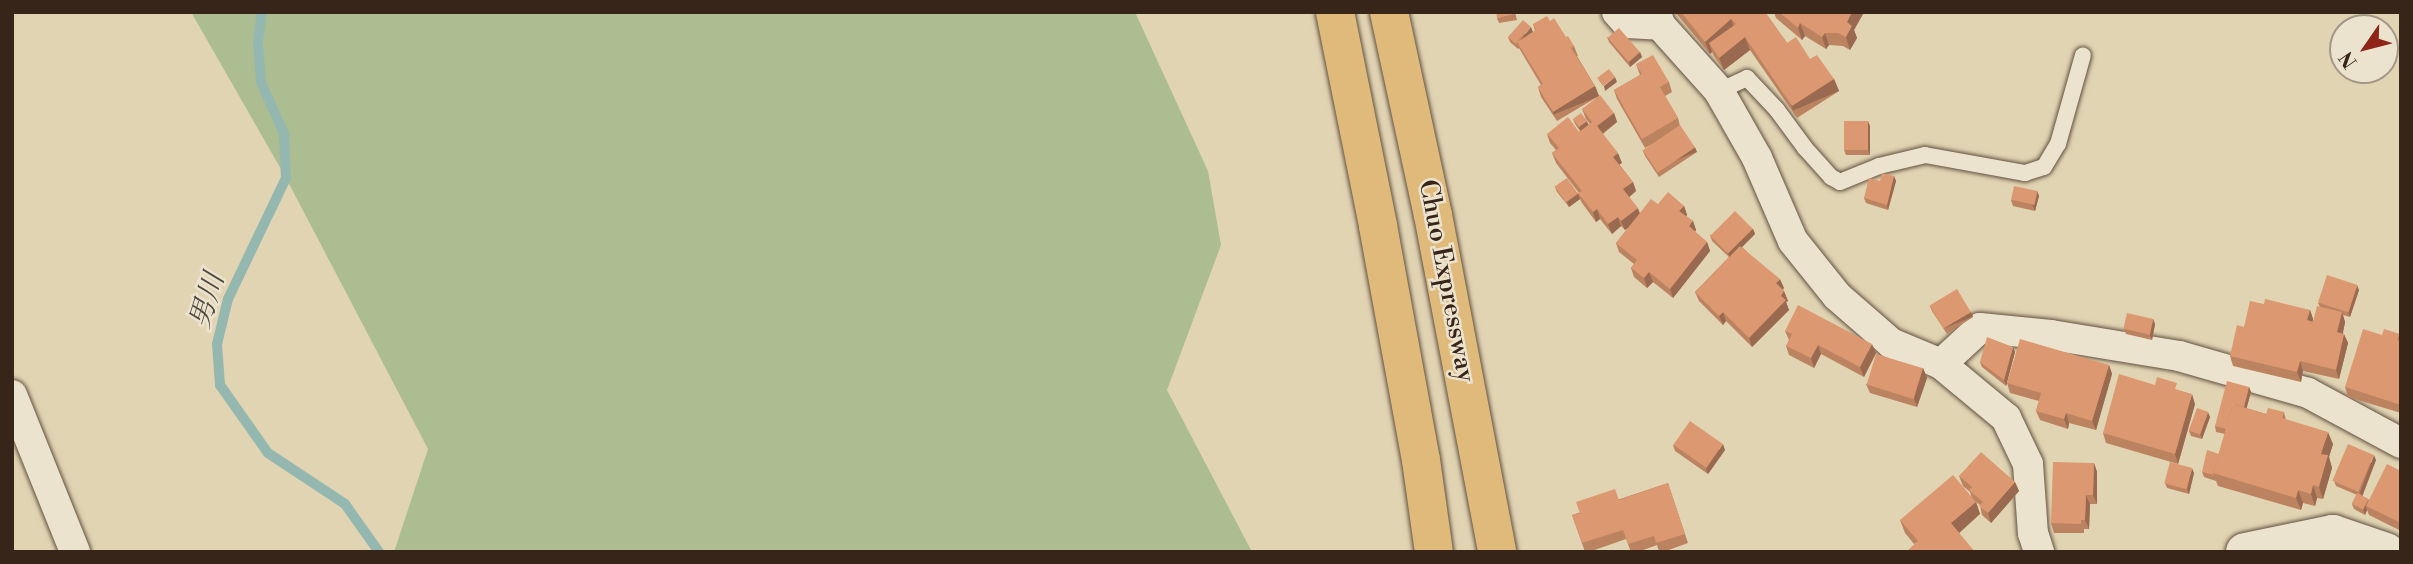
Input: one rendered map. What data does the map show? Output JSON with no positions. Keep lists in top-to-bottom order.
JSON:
{
  "streets": {
    "highway": ["Chuo Expressway"]
  },
  "water": ["男川"],
  "north": "bottom left"
}
